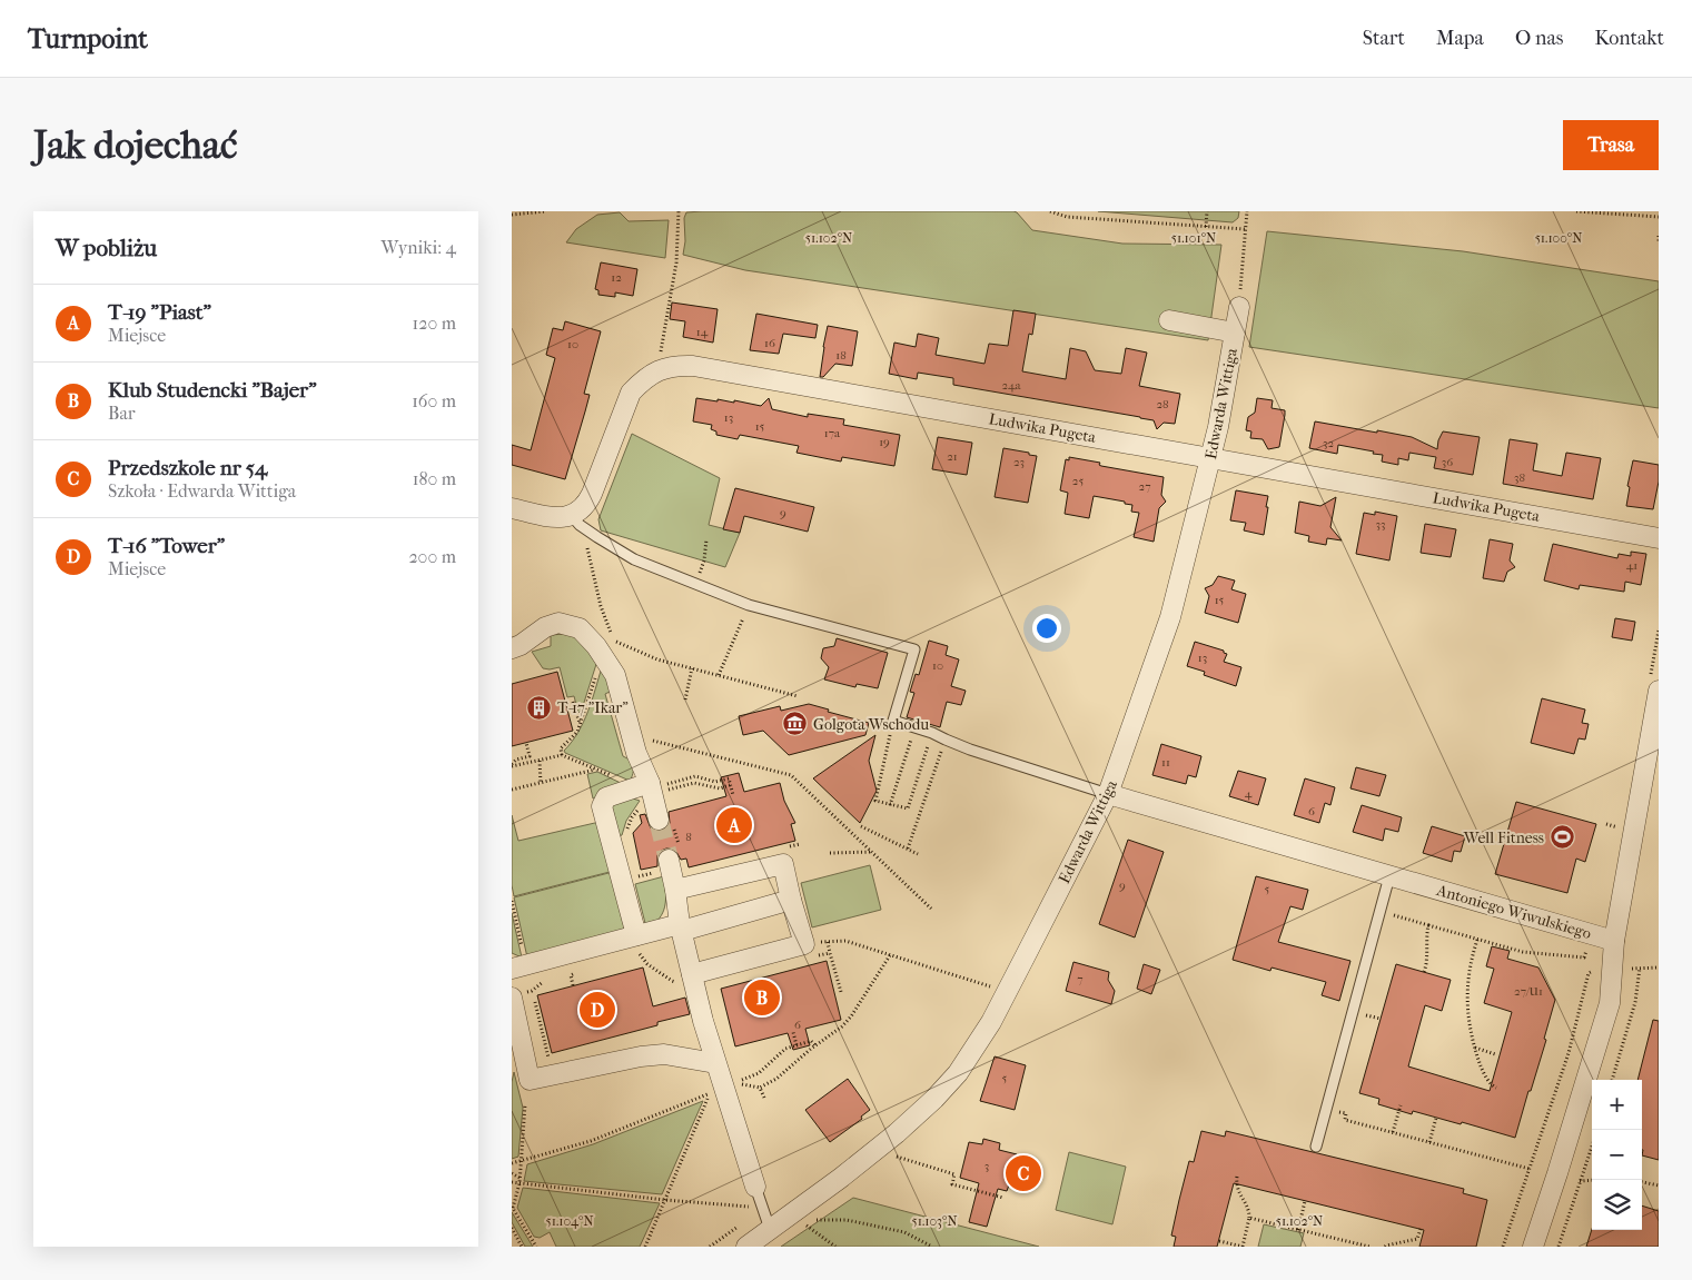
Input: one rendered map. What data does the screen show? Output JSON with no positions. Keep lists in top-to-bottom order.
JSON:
{
  "streets": {
    "street": ["Edwarda Wittiga", "Ludwika Pugeta", "Antoniego Wiwulskiego"]
  },
  "crossings": [
    ["Edwarda Wittiga", "Ludwika Pugeta"],
    ["Edwarda Wittiga", "Antoniego Wiwulskiego"]
  ],
  "places": {
    "building": ["T-17 \"Ikar\""],
    "museum": ["Golgota Wschodu"],
    "sports": ["Well Fitness"]
  },
  "house_numbers": [
    "12",
    "14",
    "16",
    "10",
    "18",
    "24a",
    "28",
    "13",
    "15",
    "17a",
    "19",
    "32",
    "21",
    "23",
    "36",
    "38",
    "25",
    "27",
    "9",
    "33",
    "41",
    "15",
    "13",
    "10",
    "11",
    "4",
    "6",
    "8",
    "9",
    "5",
    "7",
    "27/U1",
    "6",
    "5",
    "3"
  ],
  "page": {
    "header": "Turnpoint",
    "nav": [
      "Start",
      "Mapa",
      "O nas",
      "Kontakt"
    ],
    "buttons": "Trasa",
    "title": "Jak dojechać",
    "heading": ["W pobliżu", "Wyniki: 4"],
    "list": [
      {
        "mark": "A",
        "name": "T-19 \"Piast\"",
        "note": "Miejsce",
        "value": "120 m"
      },
      {
        "mark": "B",
        "name": "Klub Studencki \"Bajer\"",
        "note": "Bar",
        "value": "160 m"
      },
      {
        "mark": "C",
        "name": "Przedszkole nr 54",
        "note": "Szkoła · Edwarda Wittiga",
        "value": "180 m"
      },
      {
        "mark": "D",
        "name": "T-16 \"Tower\"",
        "note": "Miejsce",
        "value": "200 m"
      }
    ],
    "pins": [
      "A",
      "B",
      "D",
      "C"
    ],
    "map_buttons": ["+", "−"]
  },
  "coordinates": [
    "51.101°N",
    "51.100°N",
    "51.102°N",
    "51.104°N",
    "51.103°N"
  ]
}
